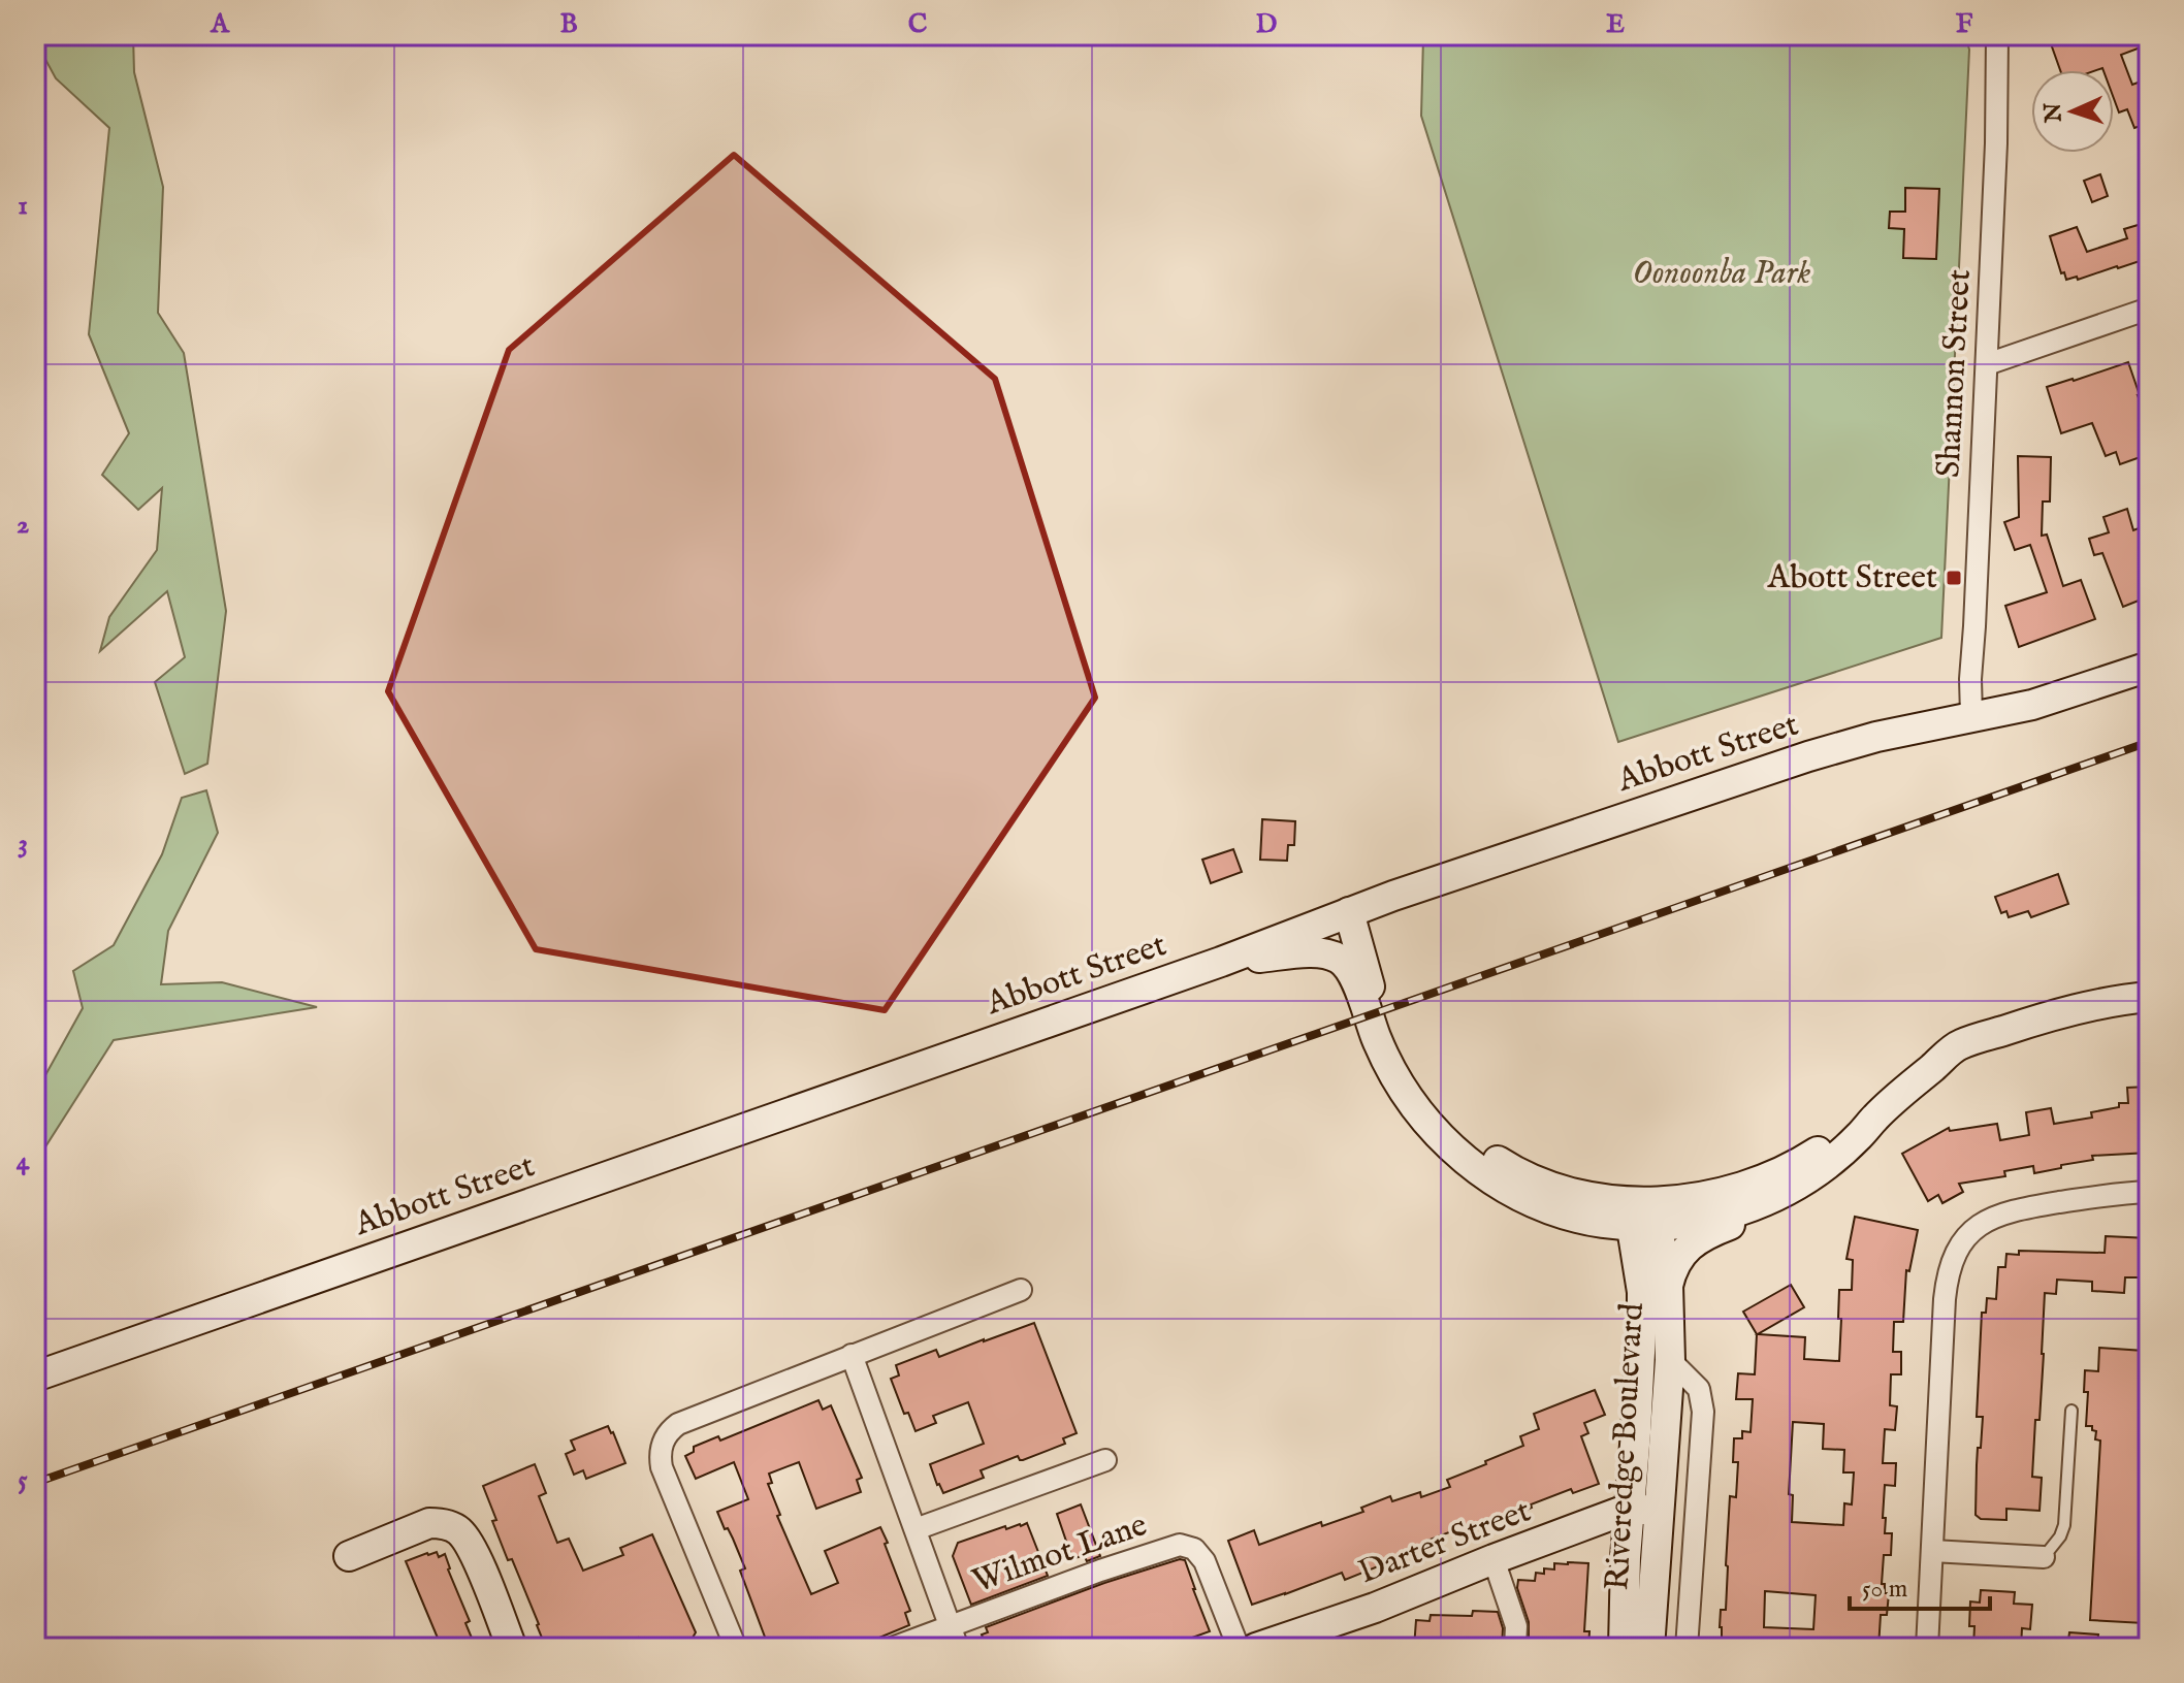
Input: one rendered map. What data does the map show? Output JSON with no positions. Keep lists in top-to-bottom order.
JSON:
{
  "streets": {
    "street": [
      "Shannon Street",
      "Abbott Street",
      "Riveredge Boulevard",
      "Darter Street",
      "Wilmot Lane"
    ]
  },
  "crossings": [
    ["Shannon Street", "Abbott Street"],
    ["Riveredge Boulevard", "Darter Street"]
  ],
  "parks": ["Oonoonba Park"],
  "places": {
    "transit": ["Abott Street"]
  },
  "scale_bar": "50 m",
  "north": "left",
  "grid": {
    "columns": [
      "A",
      "B",
      "C",
      "D",
      "E",
      "F"
    ],
    "rows": [
      "1",
      "2",
      "3",
      "4",
      "5"
    ]
  }
}
